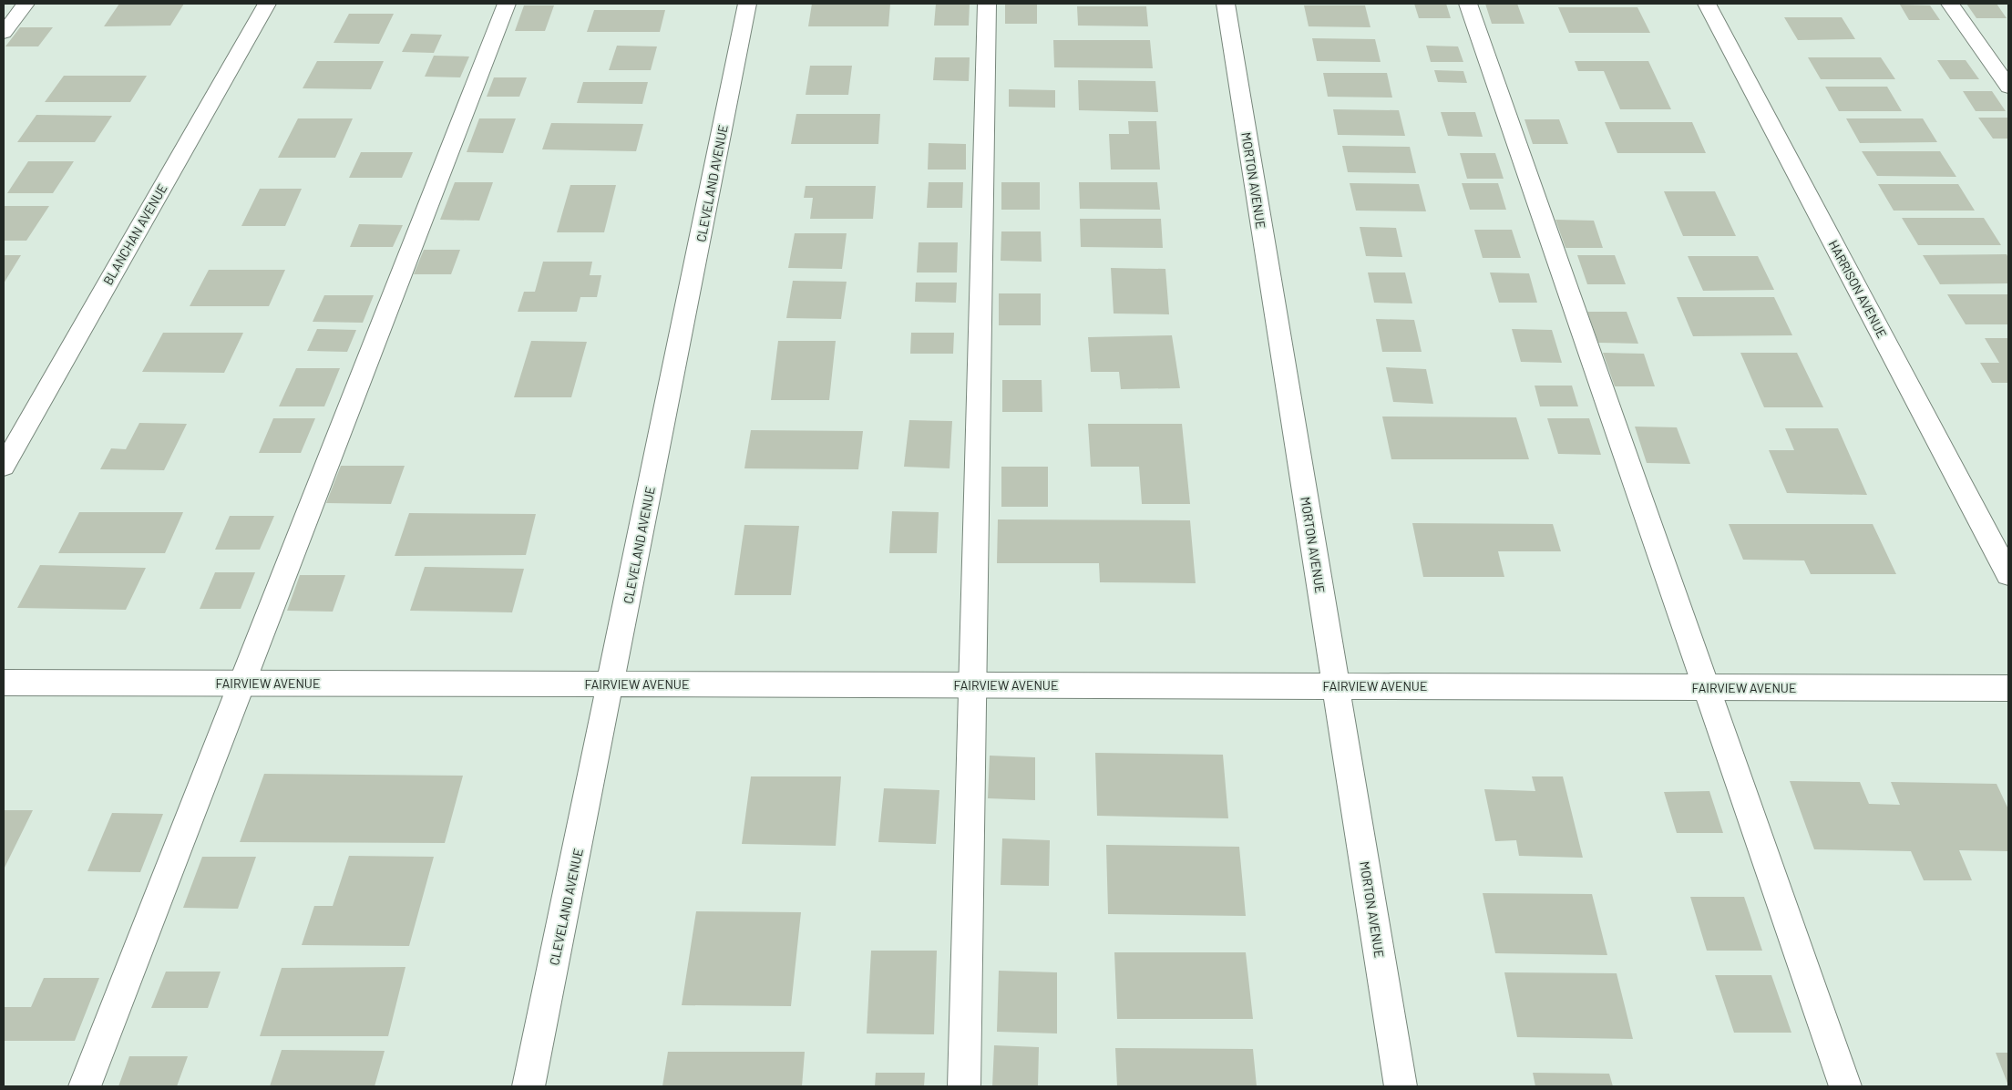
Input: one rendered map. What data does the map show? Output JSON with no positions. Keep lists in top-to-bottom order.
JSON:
{
  "streets": {
    "street": [
      "MORTON AVENUE",
      "CLEVELAND AVENUE",
      "BLANCHAN AVENUE",
      "HARRISON AVENUE",
      "FAIRVIEW AVENUE"
    ]
  },
  "crossings": [
    ["MORTON AVENUE", "FAIRVIEW AVENUE"],
    ["CLEVELAND AVENUE", "FAIRVIEW AVENUE"]
  ]
}
